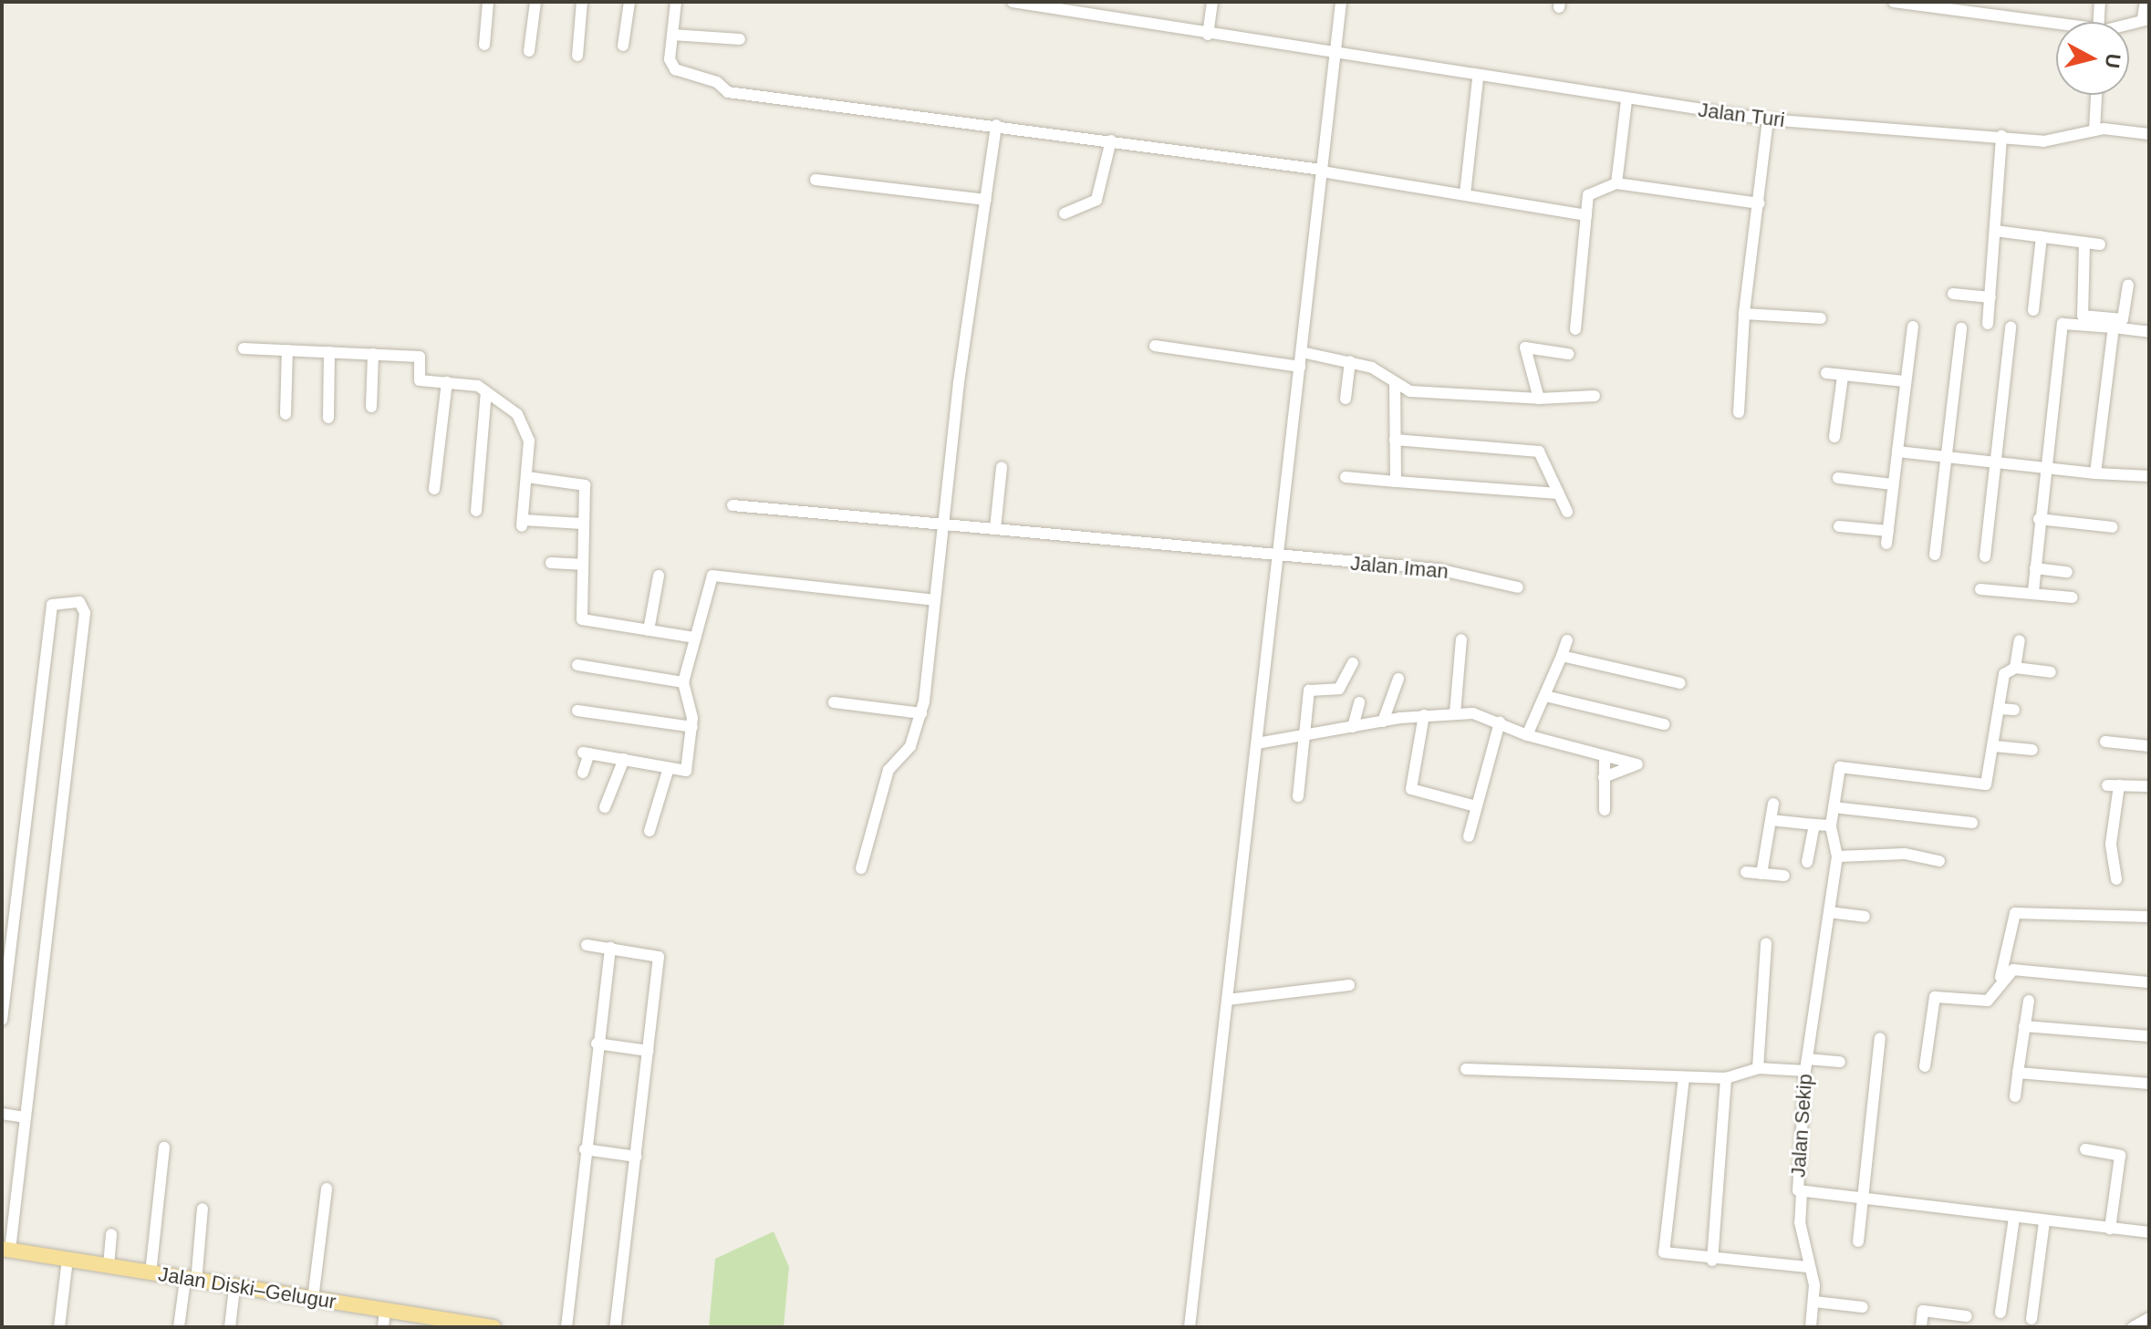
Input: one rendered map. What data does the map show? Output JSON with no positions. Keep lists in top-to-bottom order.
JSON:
{
  "streets": {
    "main road": ["Jalan Diski–Gelugur"],
    "street": ["Jalan Turi", "Jalan Iman", "Jalan Sekip"]
  },
  "north": "right"
}
